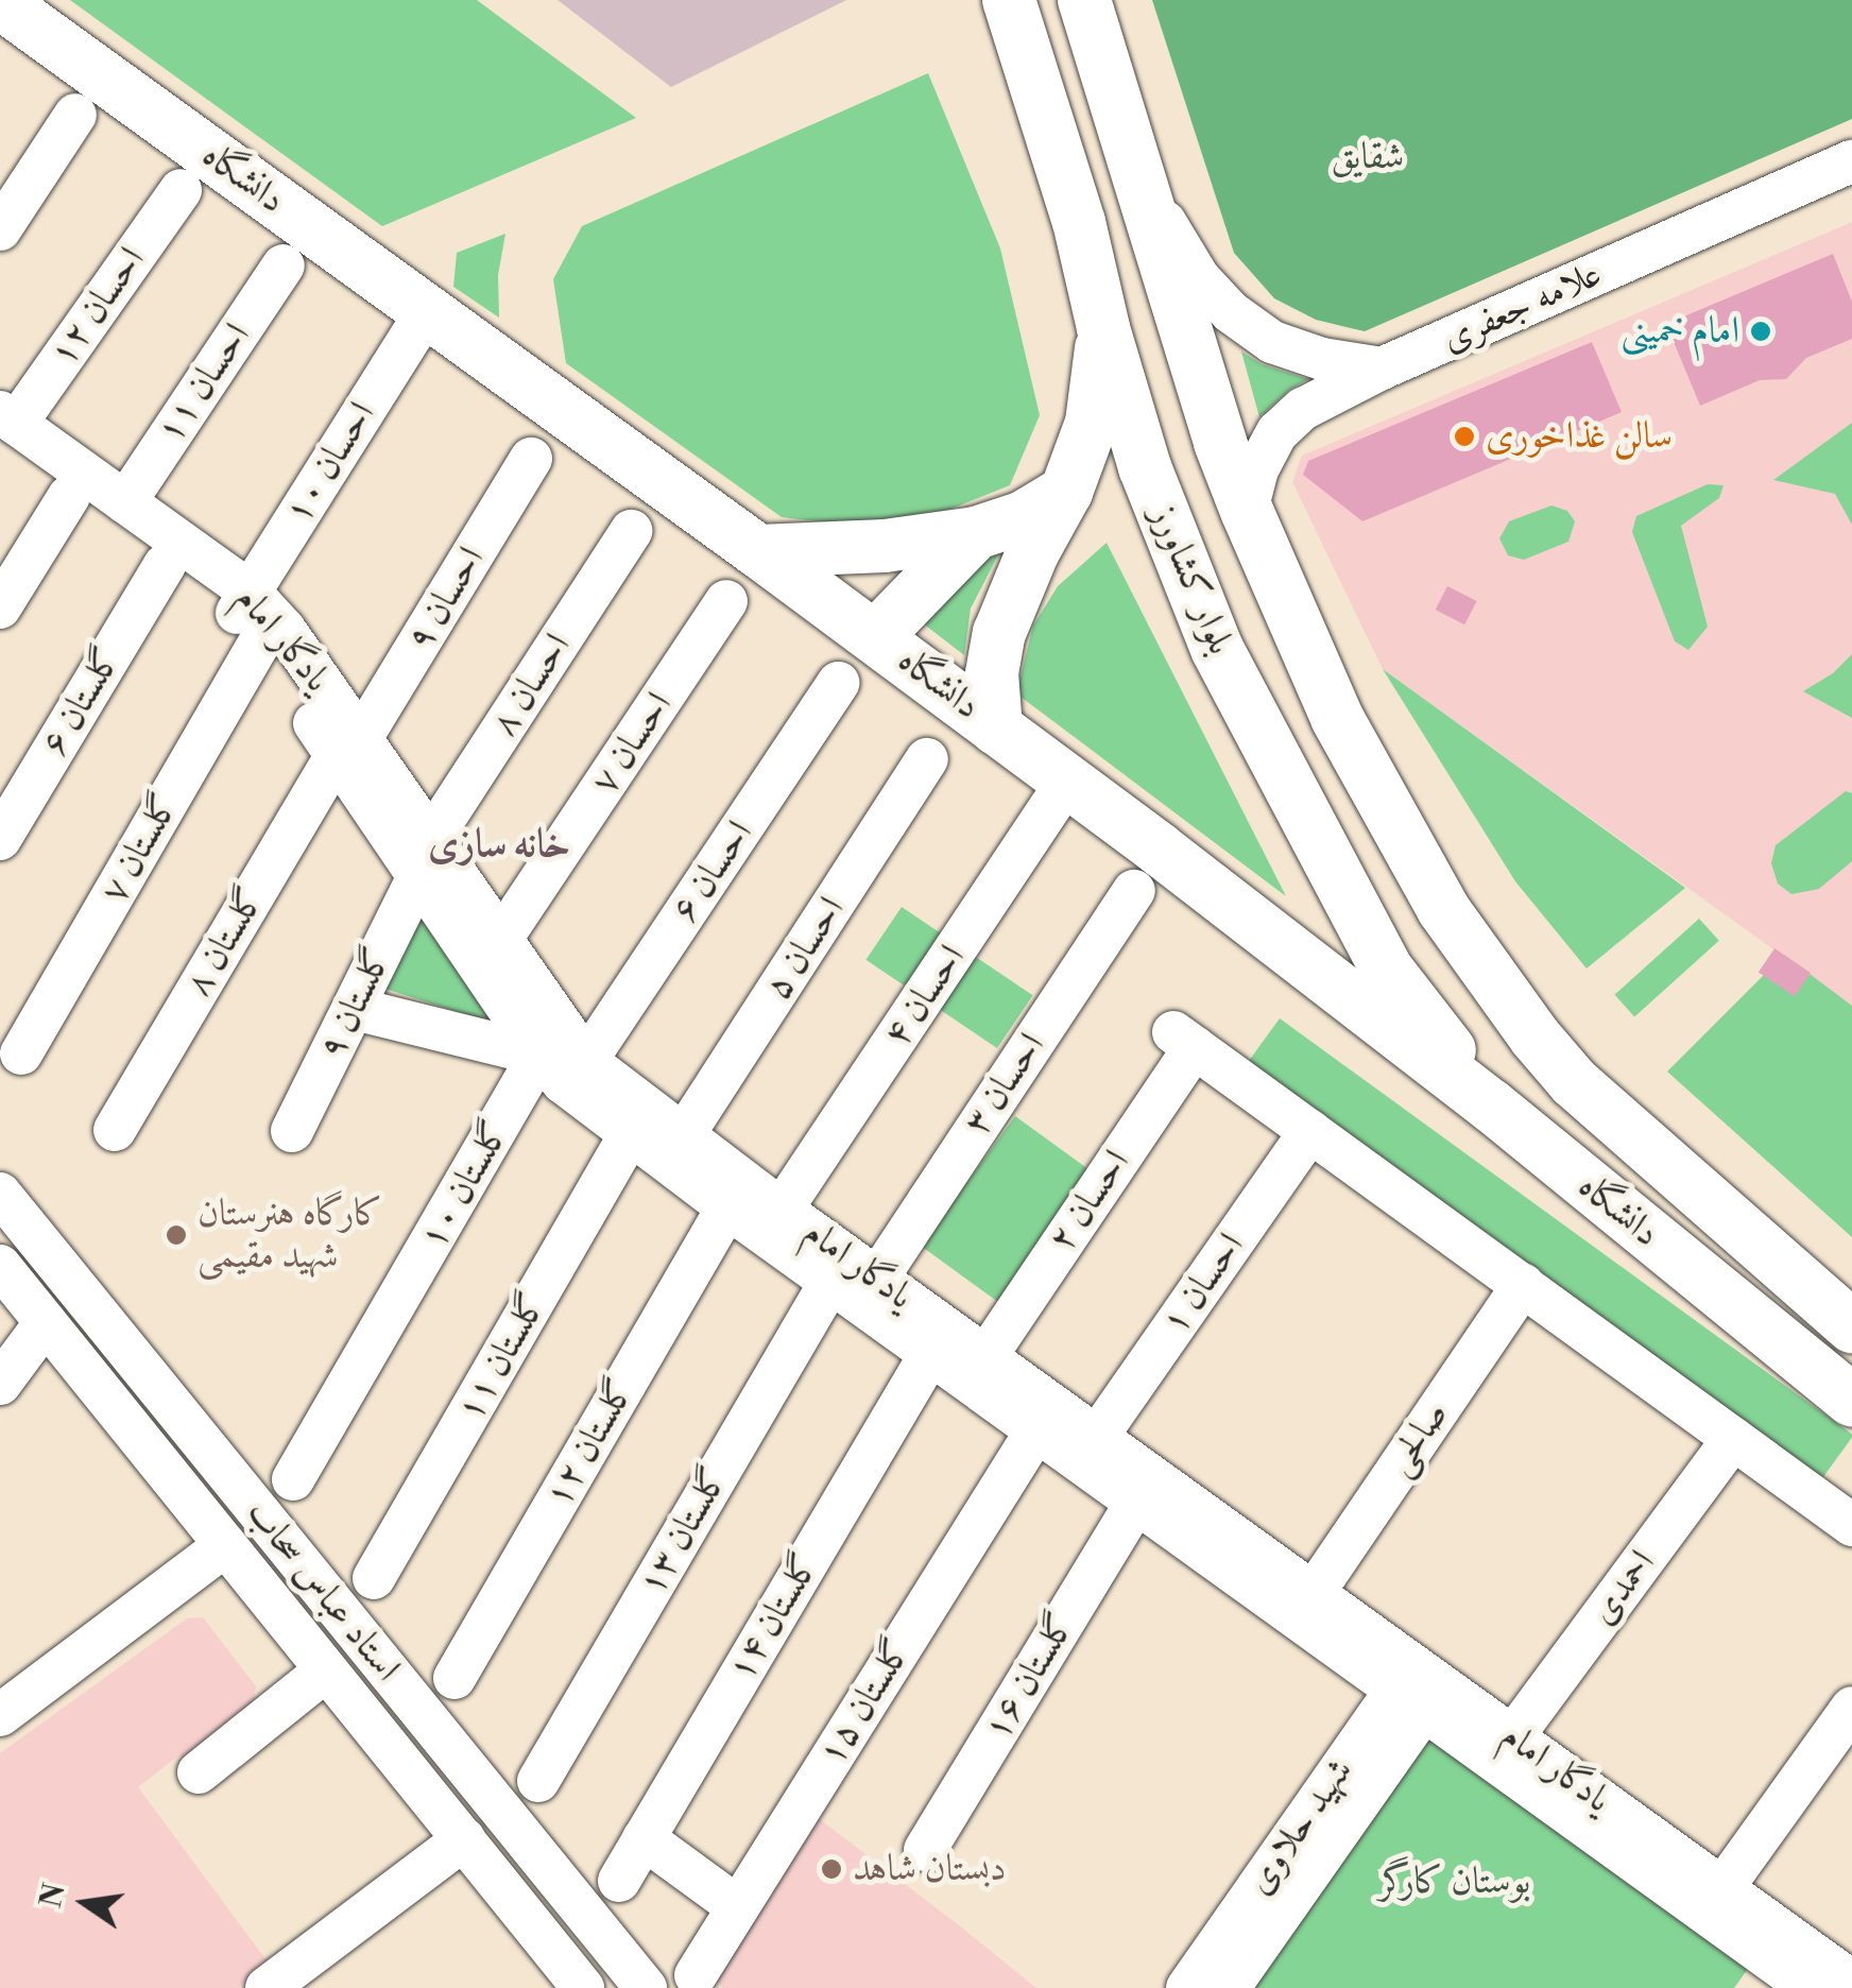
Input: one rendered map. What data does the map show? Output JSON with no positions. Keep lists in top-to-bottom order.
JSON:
{
  "streets": {
    "main road": ["دانشگاه", "بلوار کشاورز"],
    "street": [
      "احسان ۱۲",
      "علامه جعفری",
      "احسان ۱۱",
      "احسان ۱۰",
      "احسان ۹",
      "یادگار امام",
      "احسان ۸",
      "گلستان ۶",
      "احسان ۷",
      "گلستان ۷",
      "احسان ۶",
      "گلستان ۸",
      "احسان ۵",
      "احسان ۴",
      "گلستان ۹",
      "احسان ۳",
      "گلستان ۱۰",
      "احسان ۲",
      "احسان ۱",
      "گلستان ۱۱",
      "صالحی",
      "گلستان ۱۲",
      "گلستان ۱۳",
      "احمدی",
      "استاد عباس سحاب",
      "گلستان ۱۴",
      "گلستان ۱۶",
      "گلستان ۱۵",
      "شهید حلاوی"
    ]
  },
  "crossings": [
    ["دانشگاه", "احسان ۱۰"],
    ["دانشگاه", "بلوار کشاورز"],
    ["دانشگاه", "احسان ۴"],
    ["احسان ۱۲", "یادگار امام"],
    ["علامه جعفری", "بلوار کشاورز"],
    ["احسان ۱۱", "یادگار امام"],
    ["احسان ۱۰", "یادگار امام"],
    ["احسان ۱۰", "گلستان ۷"],
    ["احسان ۹", "یادگار امام"],
    ["احسان ۹", "گلستان ۸"],
    ["یادگار امام", "احسان ۸"],
    ["یادگار امام", "گلستان ۶"],
    ["یادگار امام", "احسان ۷"],
    ["یادگار امام", "گلستان ۷"],
    ["یادگار امام", "احسان ۶"],
    ["یادگار امام", "گلستان ۸"],
    ["یادگار امام", "احسان ۵"],
    ["یادگار امام", "احسان ۴"],
    ["یادگار امام", "گلستان ۹"],
    ["یادگار امام", "احسان ۳"],
    ["یادگار امام", "گلستان ۱۰"],
    ["یادگار امام", "احسان ۲"],
    ["یادگار امام", "احسان ۱"],
    ["یادگار امام", "گلستان ۱۱"],
    ["یادگار امام", "صالحی"],
    ["یادگار امام", "گلستان ۱۲"],
    ["یادگار امام", "گلستان ۱۳"],
    ["یادگار امام", "احمدی"],
    ["یادگار امام", "گلستان ۱۴"],
    ["یادگار امام", "گلستان ۱۶"],
    ["یادگار امام", "گلستان ۱۵"],
    ["یادگار امام", "شهید حلاوی"],
    ["احسان ۸", "گلستان ۹"],
    ["احسان ۲", "احسان ۱"]
  ],
  "districts": ["خانه سازی"],
  "parks": ["شقایق", "بوستان کارگر"],
  "places": [
    "امام خمینی",
    "سالن غذاخوری",
    "کارگاه هنرستان شهید مقیمی",
    "دبستان شاهد"
  ],
  "north": "left"
}
